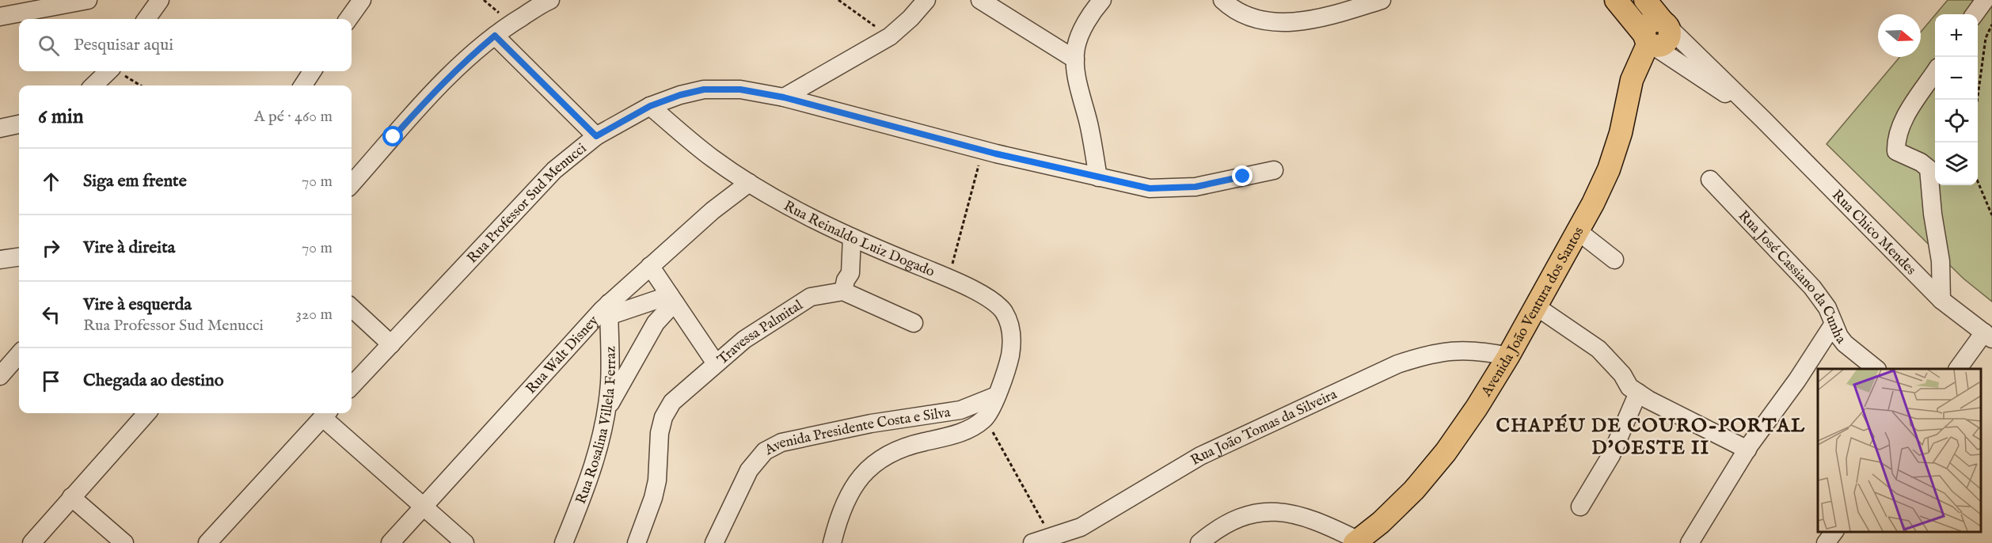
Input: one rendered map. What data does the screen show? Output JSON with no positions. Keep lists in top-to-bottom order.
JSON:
{
  "streets": {
    "main road": ["Avenida João Ventura dos Santos"],
    "street": [
      "Rua Professor Sud Menucci",
      "Rua Chico Mendes",
      "Rua Reinaldo Luiz Dogado",
      "Rua José Cassiano da Cunha",
      "Travessa Palmital",
      "Rua Walt Disney",
      "Rua Rosalina Villela Ferraz",
      "Rua João Tomas da Silveira",
      "Avenida Presidente Costa e Silva"
    ]
  },
  "crossings": [
    ["Rua Professor Sud Menucci", "Rua Reinaldo Luiz Dogado"],
    ["Rua Chico Mendes", "Avenida João Ventura dos Santos"],
    ["Rua Reinaldo Luiz Dogado", "Rua Walt Disney"],
    ["Rua Reinaldo Luiz Dogado", "Avenida Presidente Costa e Silva"],
    ["Avenida João Ventura dos Santos", "Rua João Tomas da Silveira"],
    ["Travessa Palmital", "Rua Walt Disney"],
    ["Rua Walt Disney", "Rua Rosalina Villela Ferraz"]
  ],
  "districts": ["CHAPÉU DE COURO-PORTAL D'OESTE II"],
  "north": "right",
  "page": {
    "map_buttons": ["+", "−"],
    "search": "Pesquisar aqui",
    "heading": ["6 min", "A pé · 460 m"],
    "list": [
      ["Siga em frente", "70 m"],
      ["Vire à direita", "70 m"],
      ["Vire à esquerda", "Rua Professor Sud Menucci", "320 m"],
      "Chegada ao destino"
    ]
  }
}
